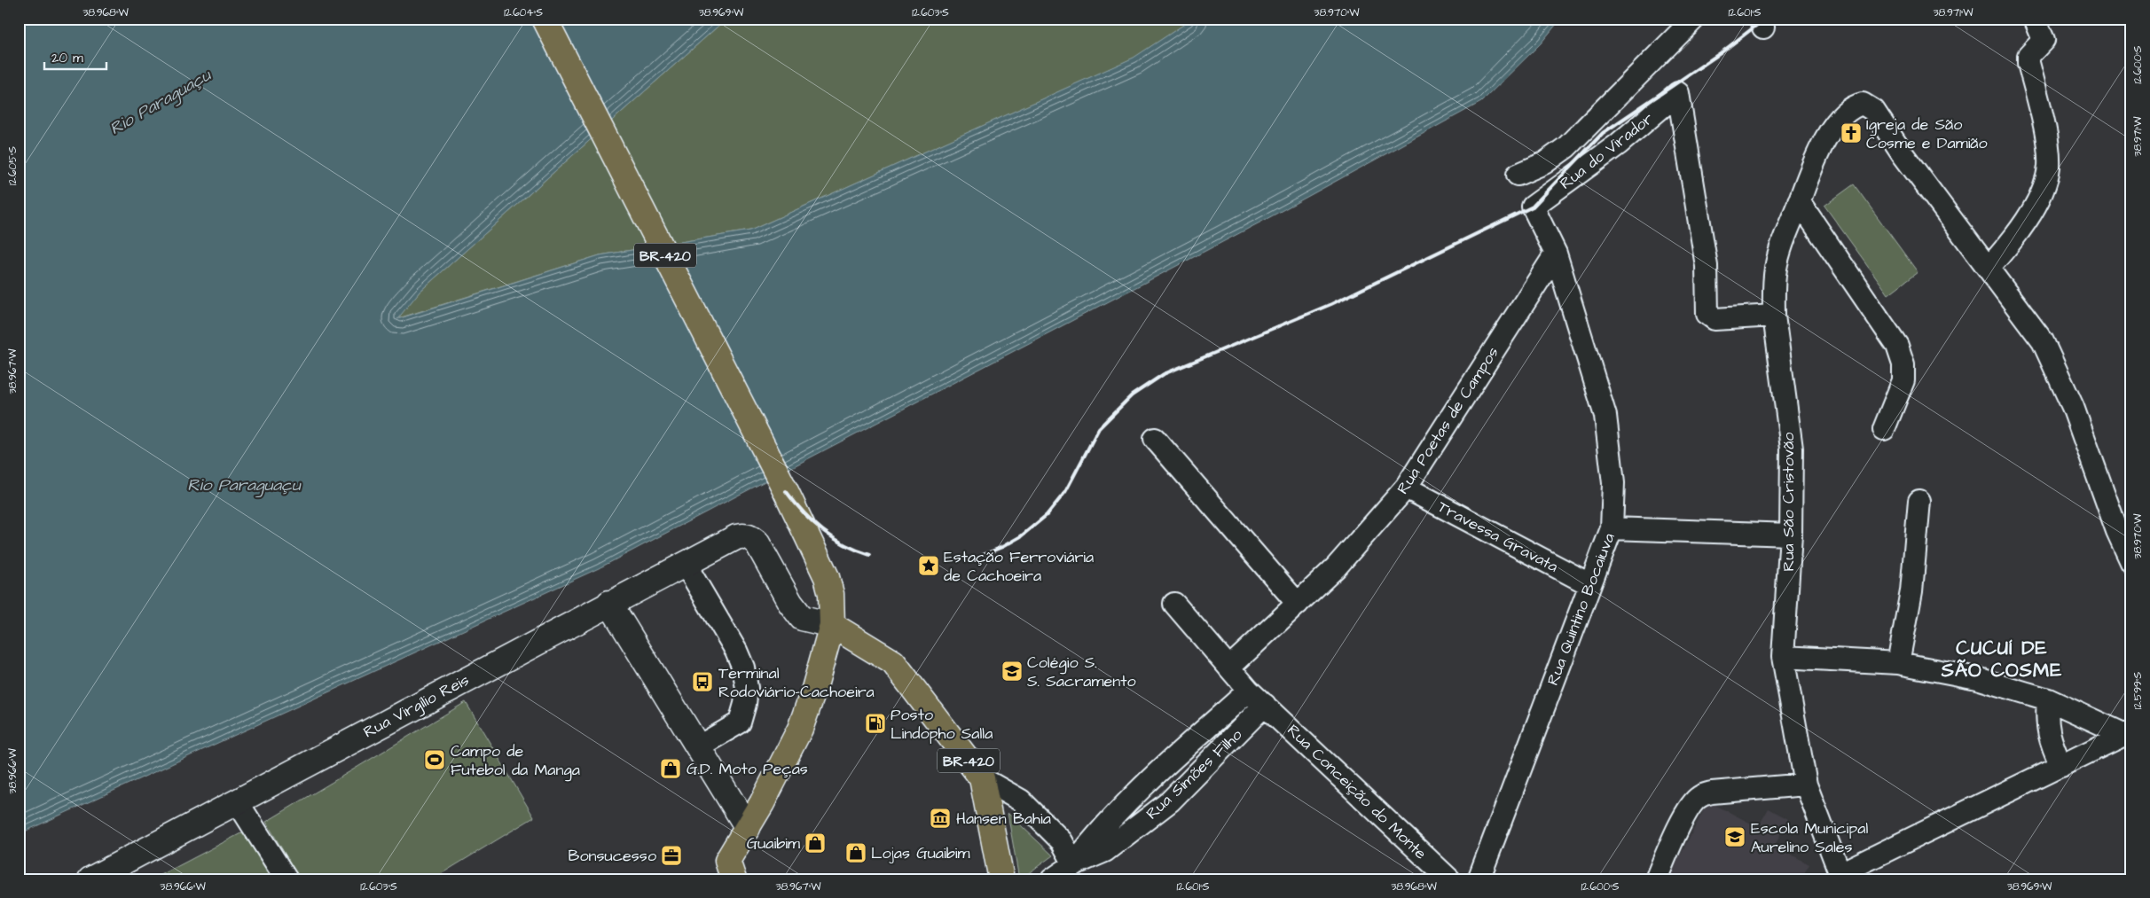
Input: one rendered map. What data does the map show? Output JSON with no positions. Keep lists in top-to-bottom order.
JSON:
{
  "streets": {
    "main road": ["BR-420"],
    "street": [
      "Rua do Virador",
      "Rua Poetas de Campos",
      "Rua São Cristovão",
      "Travessa Gravata",
      "Rua Quintino Bocaiuva",
      "Rua Virgílio Reis",
      "Rua Simões Filho",
      "Rua Conceição do Monte"
    ]
  },
  "crossings": [
    ["Rua do Virador", "Rua São Cristovão"],
    ["Rua do Virador", "Rua Quintino Bocaiuva"],
    ["BR-420", "Rua Virgílio Reis"],
    ["Rua Poetas de Campos", "Travessa Gravata"],
    ["Rua Poetas de Campos", "Rua Quintino Bocaiuva"],
    ["Rua Poetas de Campos", "Rua Conceição do Monte"],
    ["Travessa Gravata", "Rua Quintino Bocaiuva"],
    ["Rua Simões Filho", "Rua Conceição do Monte"]
  ],
  "districts": ["CUCUÍ DE SÃO COSME"],
  "water": ["Rio Paraguaçu"],
  "places": {
    "church": ["Igreja de São Cosme e Damião"],
    "place": ["Estação Ferroviária de Cachoeira"],
    "school or university": ["Colégio S. S. Sacramento", "Escola Municipal Aurelino Sales"],
    "bus stop": ["Terminal Rodoviário-Cachoeira"],
    "fuel station": ["Posto Lindopho Salla"],
    "sports": ["Campo de Futebol da Manga"],
    "shop": ["G.D. Moto Peças", "Guaibim", "Lojas Guaibim"],
    "museum": ["Hansen Bahia"],
    "office": ["Bonsucesso"]
  },
  "scale_bar": "20 m",
  "coordinates": [
    "38.968°W",
    "12.604°S",
    "38.969°W",
    "12.603°S",
    "38.970°W",
    "12.601°S",
    "38.971°W",
    "12.600°S",
    "12.605°S",
    "38.967°W",
    "12.599°S",
    "38.966°W"
  ]
}
